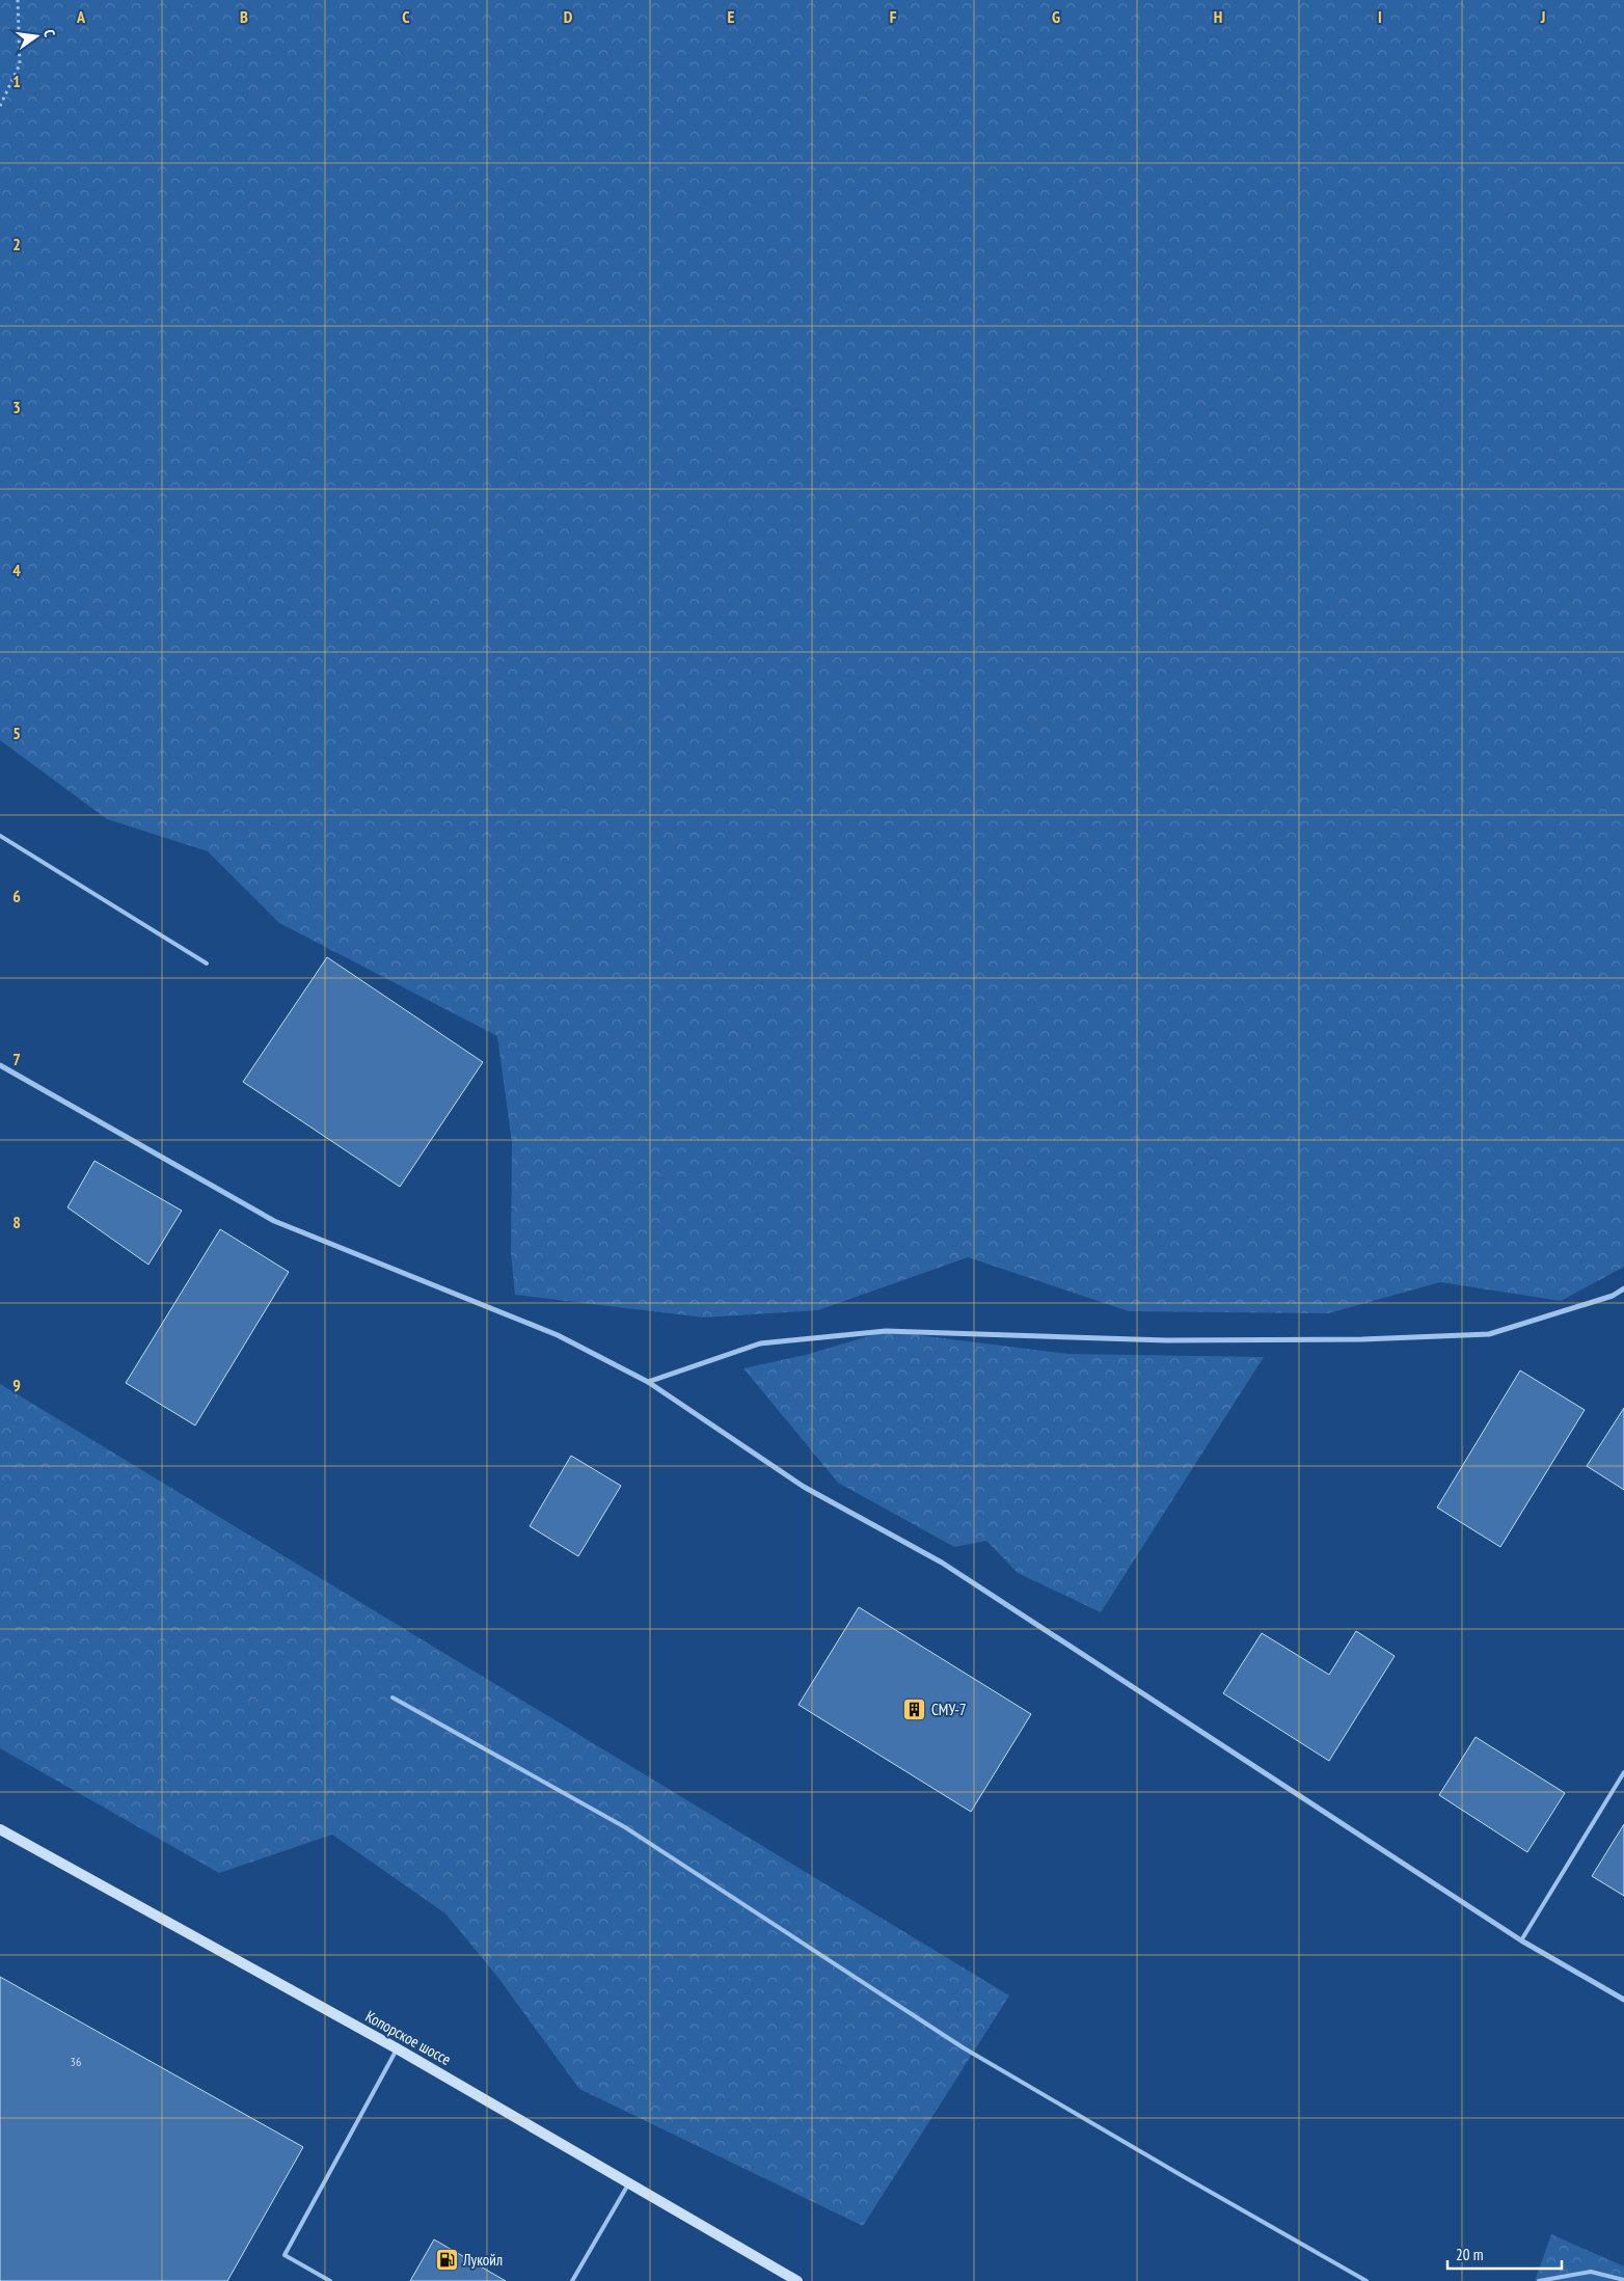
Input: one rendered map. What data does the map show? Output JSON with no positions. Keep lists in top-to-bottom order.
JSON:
{
  "streets": {
    "main road": ["Копорское шоссе"]
  },
  "places": {
    "building": ["СМУ-7"],
    "fuel station": ["Лукойл"]
  },
  "house_numbers": ["36"],
  "scale_bar": "20 m",
  "north": "right",
  "grid": {
    "columns": [
      "A",
      "B",
      "C",
      "D",
      "E",
      "F",
      "G",
      "H",
      "I",
      "J"
    ],
    "rows": [
      "1",
      "2",
      "3",
      "4",
      "5",
      "6",
      "7",
      "8",
      "9"
    ]
  }
}
